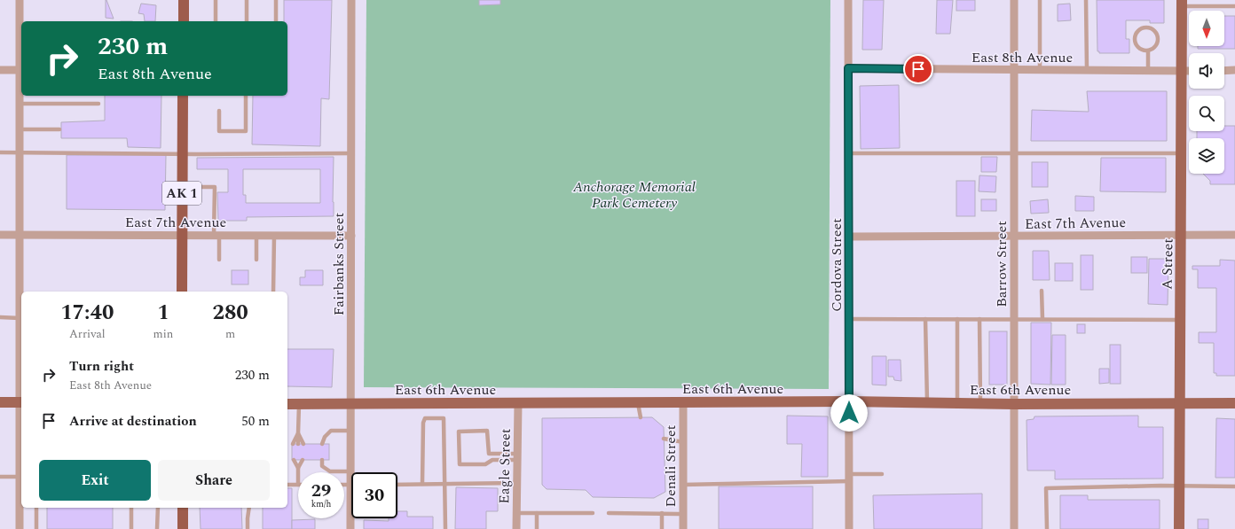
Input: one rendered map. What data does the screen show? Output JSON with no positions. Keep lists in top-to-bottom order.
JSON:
{
  "streets": {
    "highway": ["AK 1"],
    "main road": ["A Street", "East 6th Avenue"],
    "street": [
      "East 8th Avenue",
      "East 7th Avenue",
      "Fairbanks Street",
      "Barrow Street",
      "Cordova Street",
      "Eagle Street",
      "Denali Street"
    ]
  },
  "crossings": [
    ["East 8th Avenue", "Barrow Street"],
    ["East 8th Avenue", "A Street"],
    ["East 8th Avenue", "Cordova Street"],
    ["AK 1", "East 7th Avenue"],
    ["East 7th Avenue", "Fairbanks Street"],
    ["East 7th Avenue", "Barrow Street"],
    ["East 7th Avenue", "A Street"],
    ["East 7th Avenue", "Cordova Street"],
    ["Fairbanks Street", "East 6th Avenue"],
    ["Barrow Street", "East 6th Avenue"],
    ["A Street", "East 6th Avenue"],
    ["Cordova Street", "East 6th Avenue"],
    ["East 6th Avenue", "Eagle Street"],
    ["East 6th Avenue", "Denali Street"]
  ],
  "parks": ["Anchorage Memorial Park Cemetery"],
  "north": "bottom",
  "page": {
    "turn": ["230 m", "East 8th Avenue"],
    "eta": [
      "17:40",
      "Arrival",
      "1",
      "min",
      "280",
      "m"
    ],
    "list": [
      {
        "name": "Turn right",
        "note": "East 8th Avenue",
        "value": "230 m"
      },
      {
        "name": "Arrive at destination",
        "value": "50 m"
      }
    ],
    "buttons": ["Exit", "Share"],
    "speed": "29 km/h",
    "limit": "30"
  }
}
